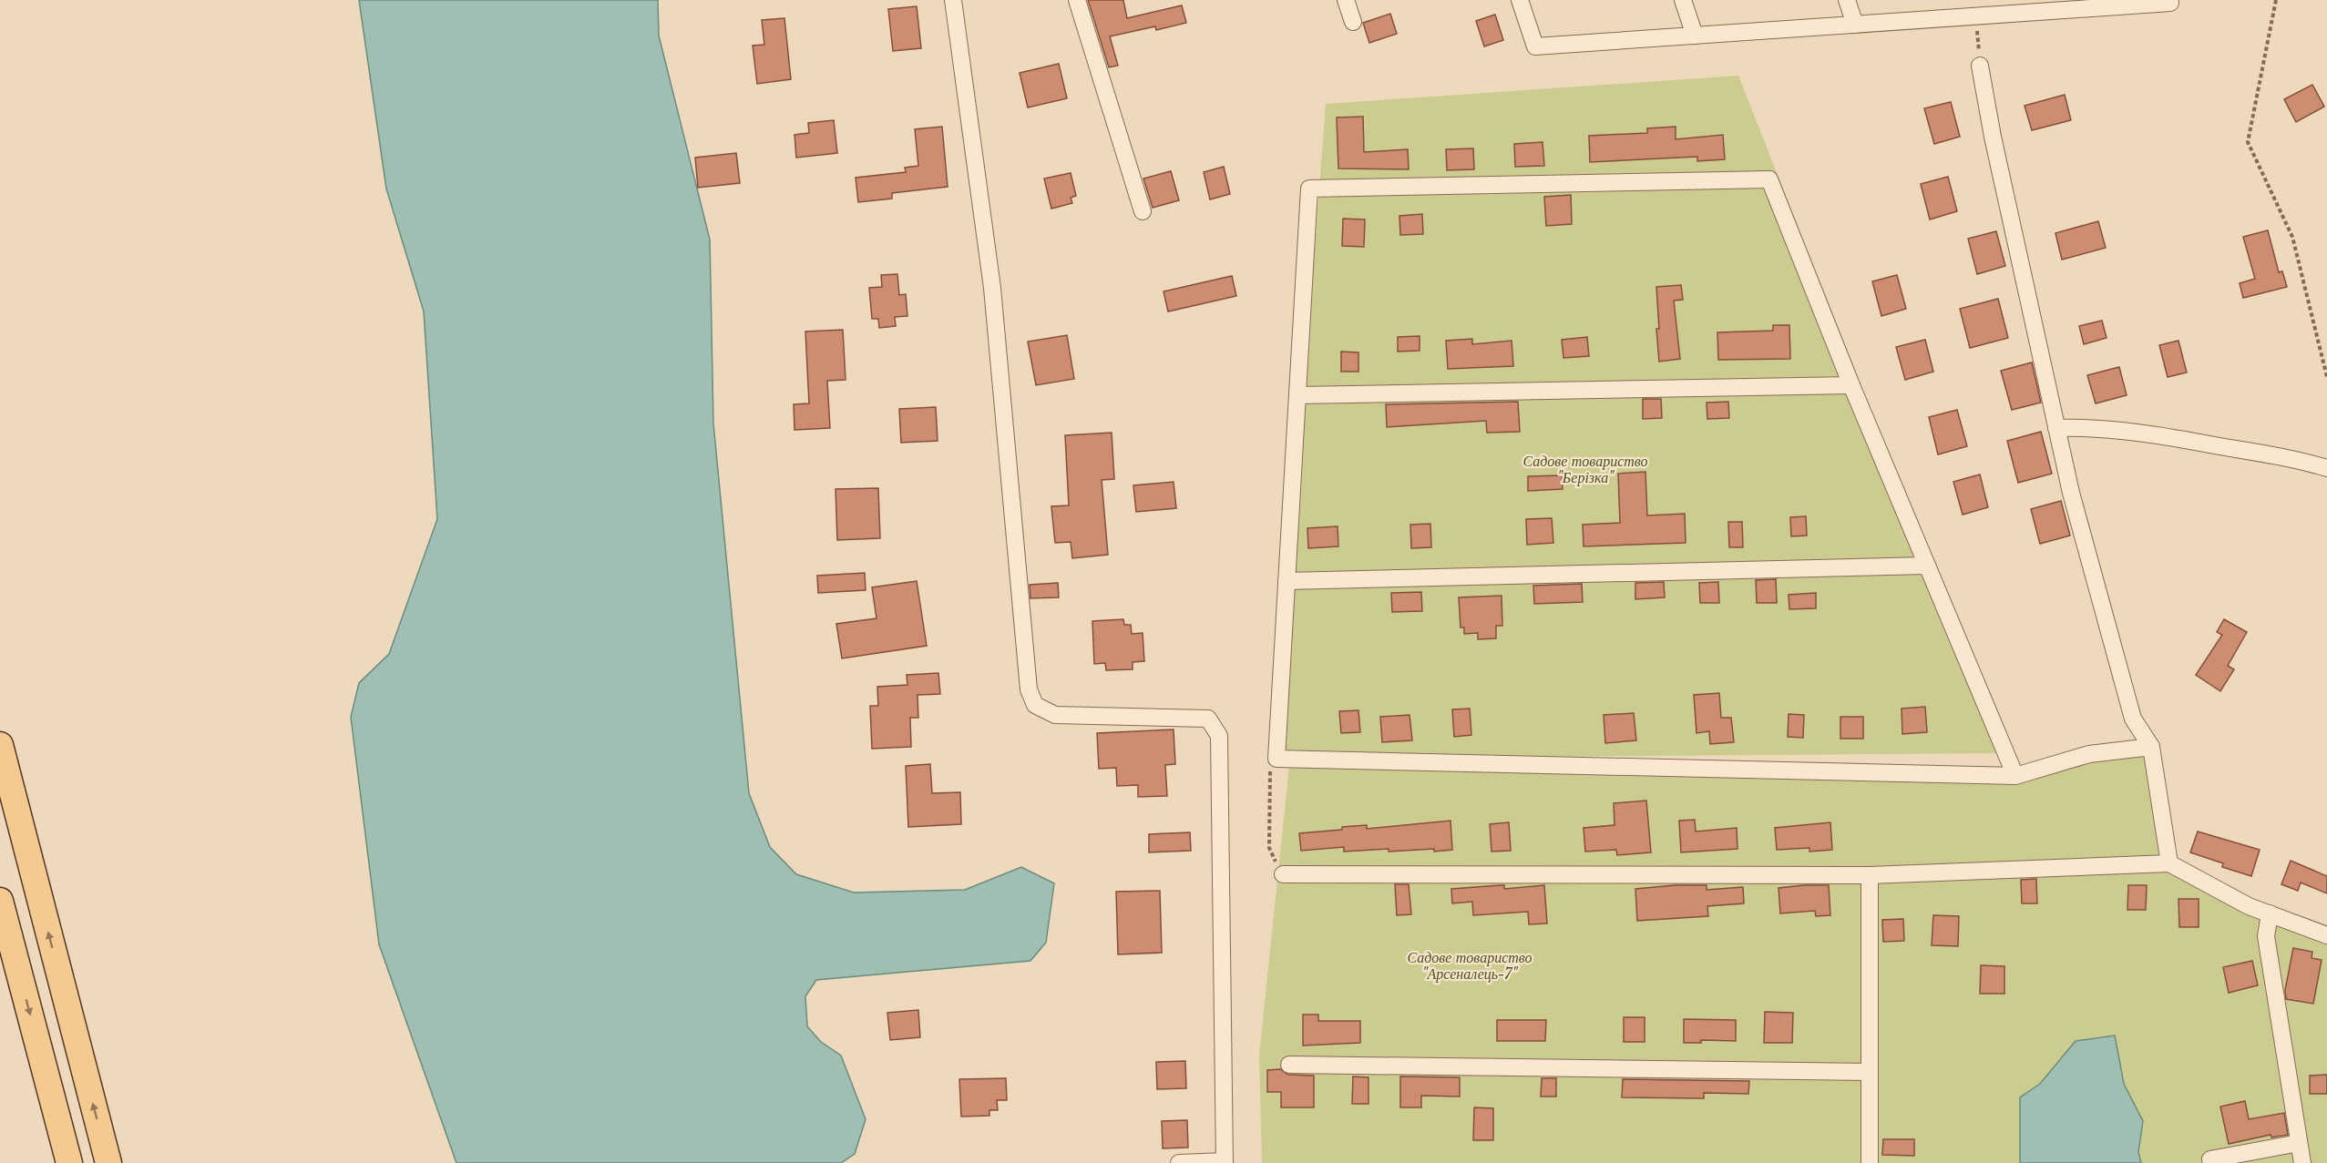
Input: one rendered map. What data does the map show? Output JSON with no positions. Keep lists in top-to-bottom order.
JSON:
{
  "parks": ["Садове товариство \"Берізка\"", "Садове товариство \"Арсеналець-7\""]
}
